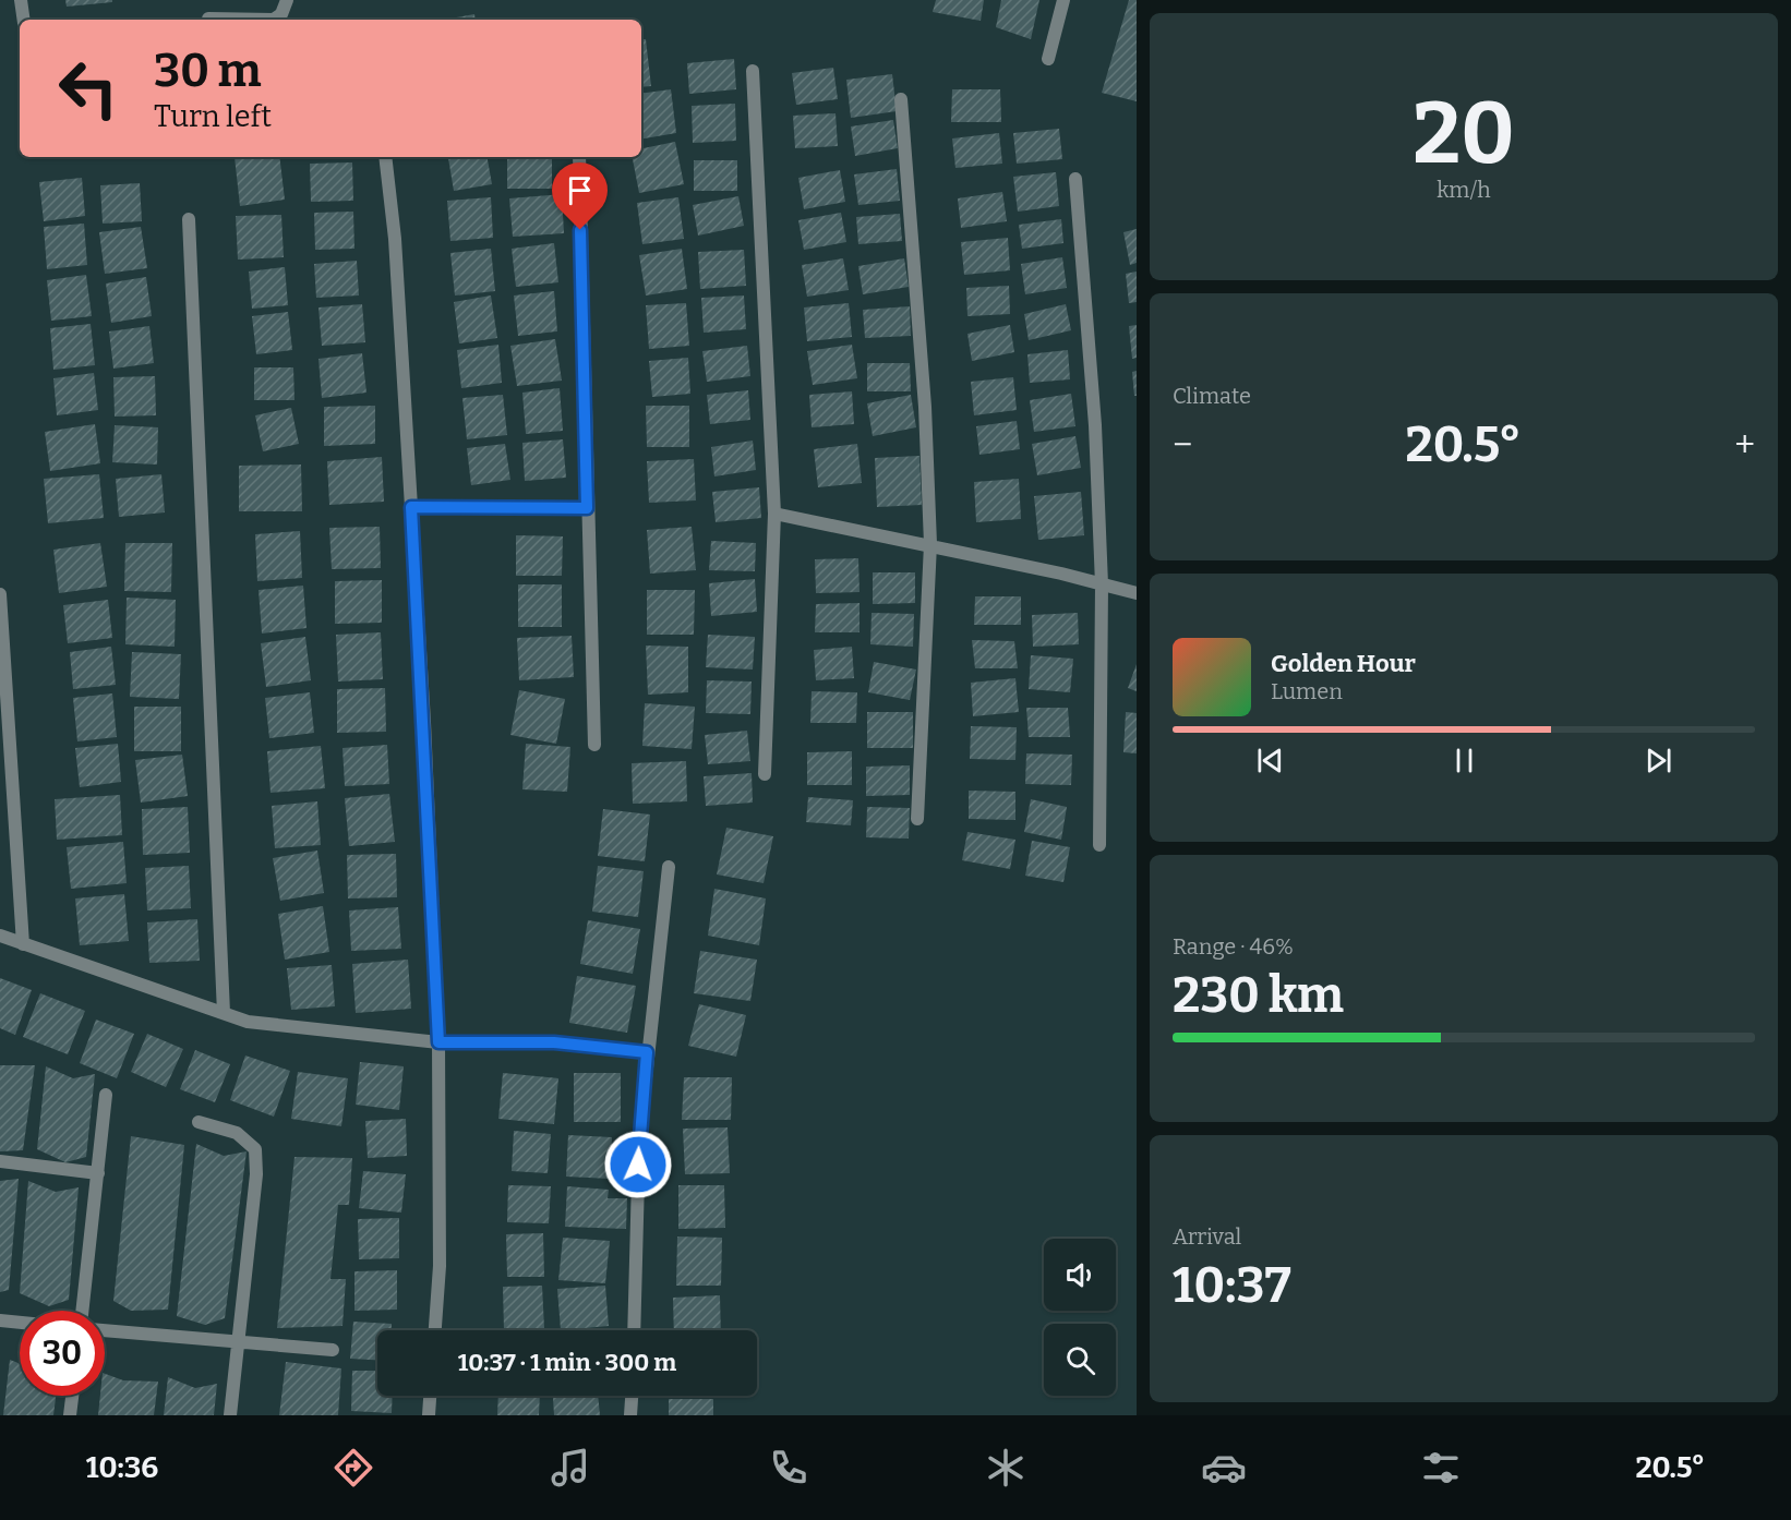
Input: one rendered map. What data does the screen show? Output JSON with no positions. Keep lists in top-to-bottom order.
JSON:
{
  "page": {
    "tile": [
      ["20", "km/h"],
      "Climate",
      ["Range · 46%", "230 km"],
      ["Arrival", "10:37"]
    ],
    "turn": ["30 m", "Turn left"],
    "heat": ["−", "20.5°", "+"],
    "song": ["Golden Hour", "Lumen"],
    "limit": "30",
    "trip": "10:37 · 1 min · 300 m",
    "tabs": ["10:36", "20.5°"]
  }
}
